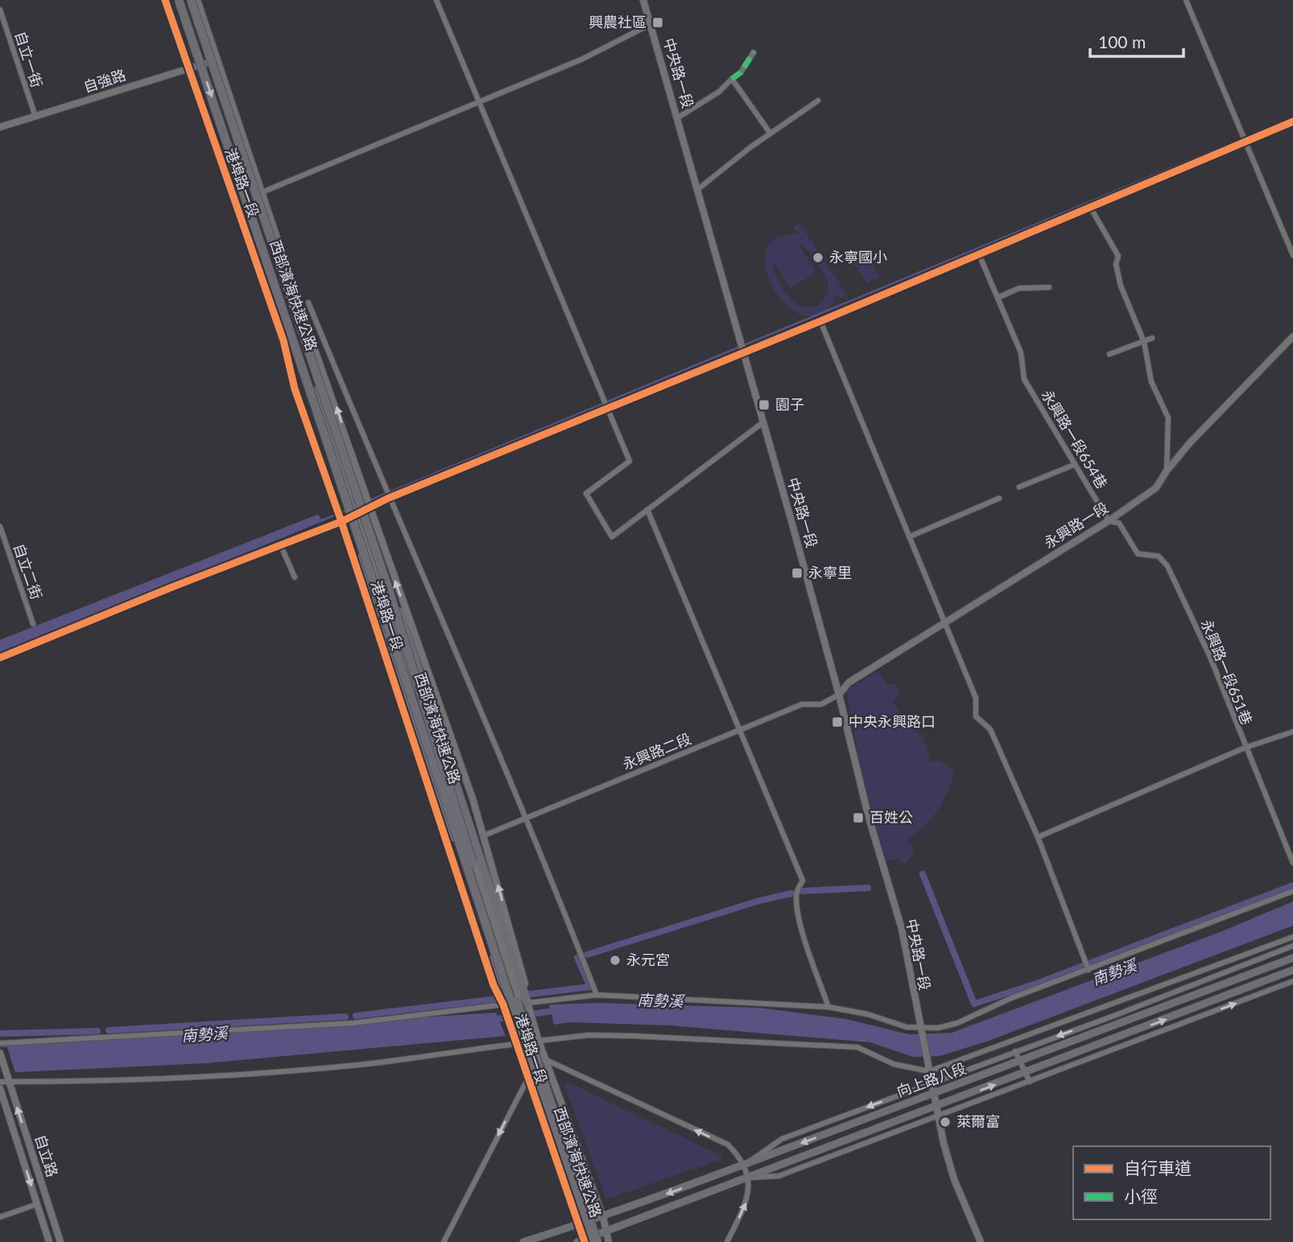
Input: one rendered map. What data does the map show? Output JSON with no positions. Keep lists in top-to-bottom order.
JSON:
{
  "streets": {
    "highway": ["西部濱海快速公路"],
    "main road": ["向上路八段"],
    "street": [
      "自立一街",
      "中央路一段",
      "自強路",
      "港埠路一段",
      "永興路一段654巷",
      "永興路一段",
      "自立二街",
      "永興路一段651巷",
      "永興路二段",
      "自立路"
    ]
  },
  "crossings": [
    ["自立一街", "自強路"],
    ["中央路一段", "永興路一段"],
    ["中央路一段", "永興路二段"],
    ["自強路", "港埠路一段"],
    ["港埠路一段", "西部濱海快速公路"],
    ["港埠路一段", "永興路二段"],
    ["港埠路一段", "向上路八段"],
    ["西部濱海快速公路", "向上路八段"],
    ["永興路一段654巷", "永興路一段"],
    ["永興路一段654巷", "永興路一段651巷"],
    ["永興路一段", "永興路一段651巷"],
    ["永興路一段", "永興路二段"]
  ],
  "water": ["南勢溪"],
  "places": {
    "transit": [
      "興農社區",
      "園子",
      "永寧里",
      "中央永興路口",
      "百姓公"
    ],
    "other": ["永寧國小", "永元宮", "萊爾富"]
  },
  "legend": ["自行車道", "小徑"],
  "scale_bar": "100 m"
}
